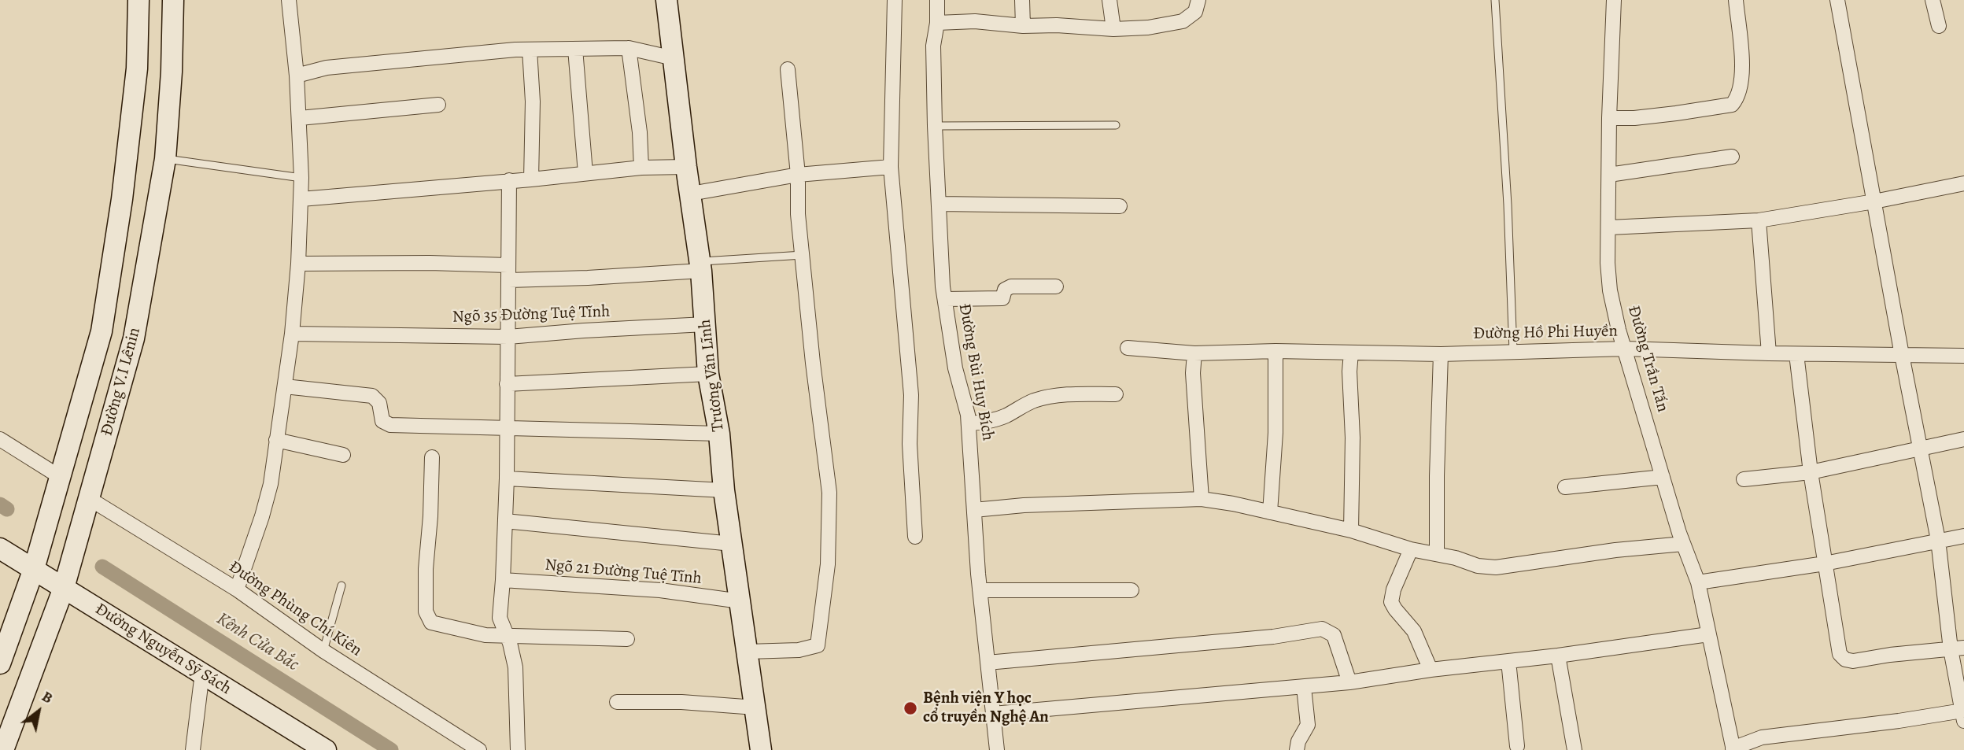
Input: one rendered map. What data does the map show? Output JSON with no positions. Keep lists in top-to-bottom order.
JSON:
{
  "streets": {
    "main road": ["Trương Văn Lĩnh", "Đường V.I Lênin", "Đường Nguyễn Sỹ Sách"],
    "street": [
      "Ngõ 35 Đường Tuệ Tĩnh",
      "Đường Hồ Phi Huyền",
      "Đường Trần Tấn",
      "Đường Bùi Huy Bích",
      "Ngõ 21 Đường Tuệ Tĩnh",
      "Đường Phùng Chí Kiên"
    ]
  },
  "crossings": [
    ["Ngõ 35 Đường Tuệ Tĩnh", "Trương Văn Lĩnh"],
    ["Đường Hồ Phi Huyền", "Đường Trần Tấn"],
    ["Trương Văn Lĩnh", "Ngõ 21 Đường Tuệ Tĩnh"],
    ["Đường V.I Lênin", "Đường Phùng Chí Kiên"],
    ["Đường V.I Lênin", "Đường Nguyễn Sỹ Sách"]
  ],
  "water": ["Kênh Cửa Bắc"],
  "places": ["Bệnh viện Y học cổ truyền Nghệ An"],
  "north": "top right"
}
